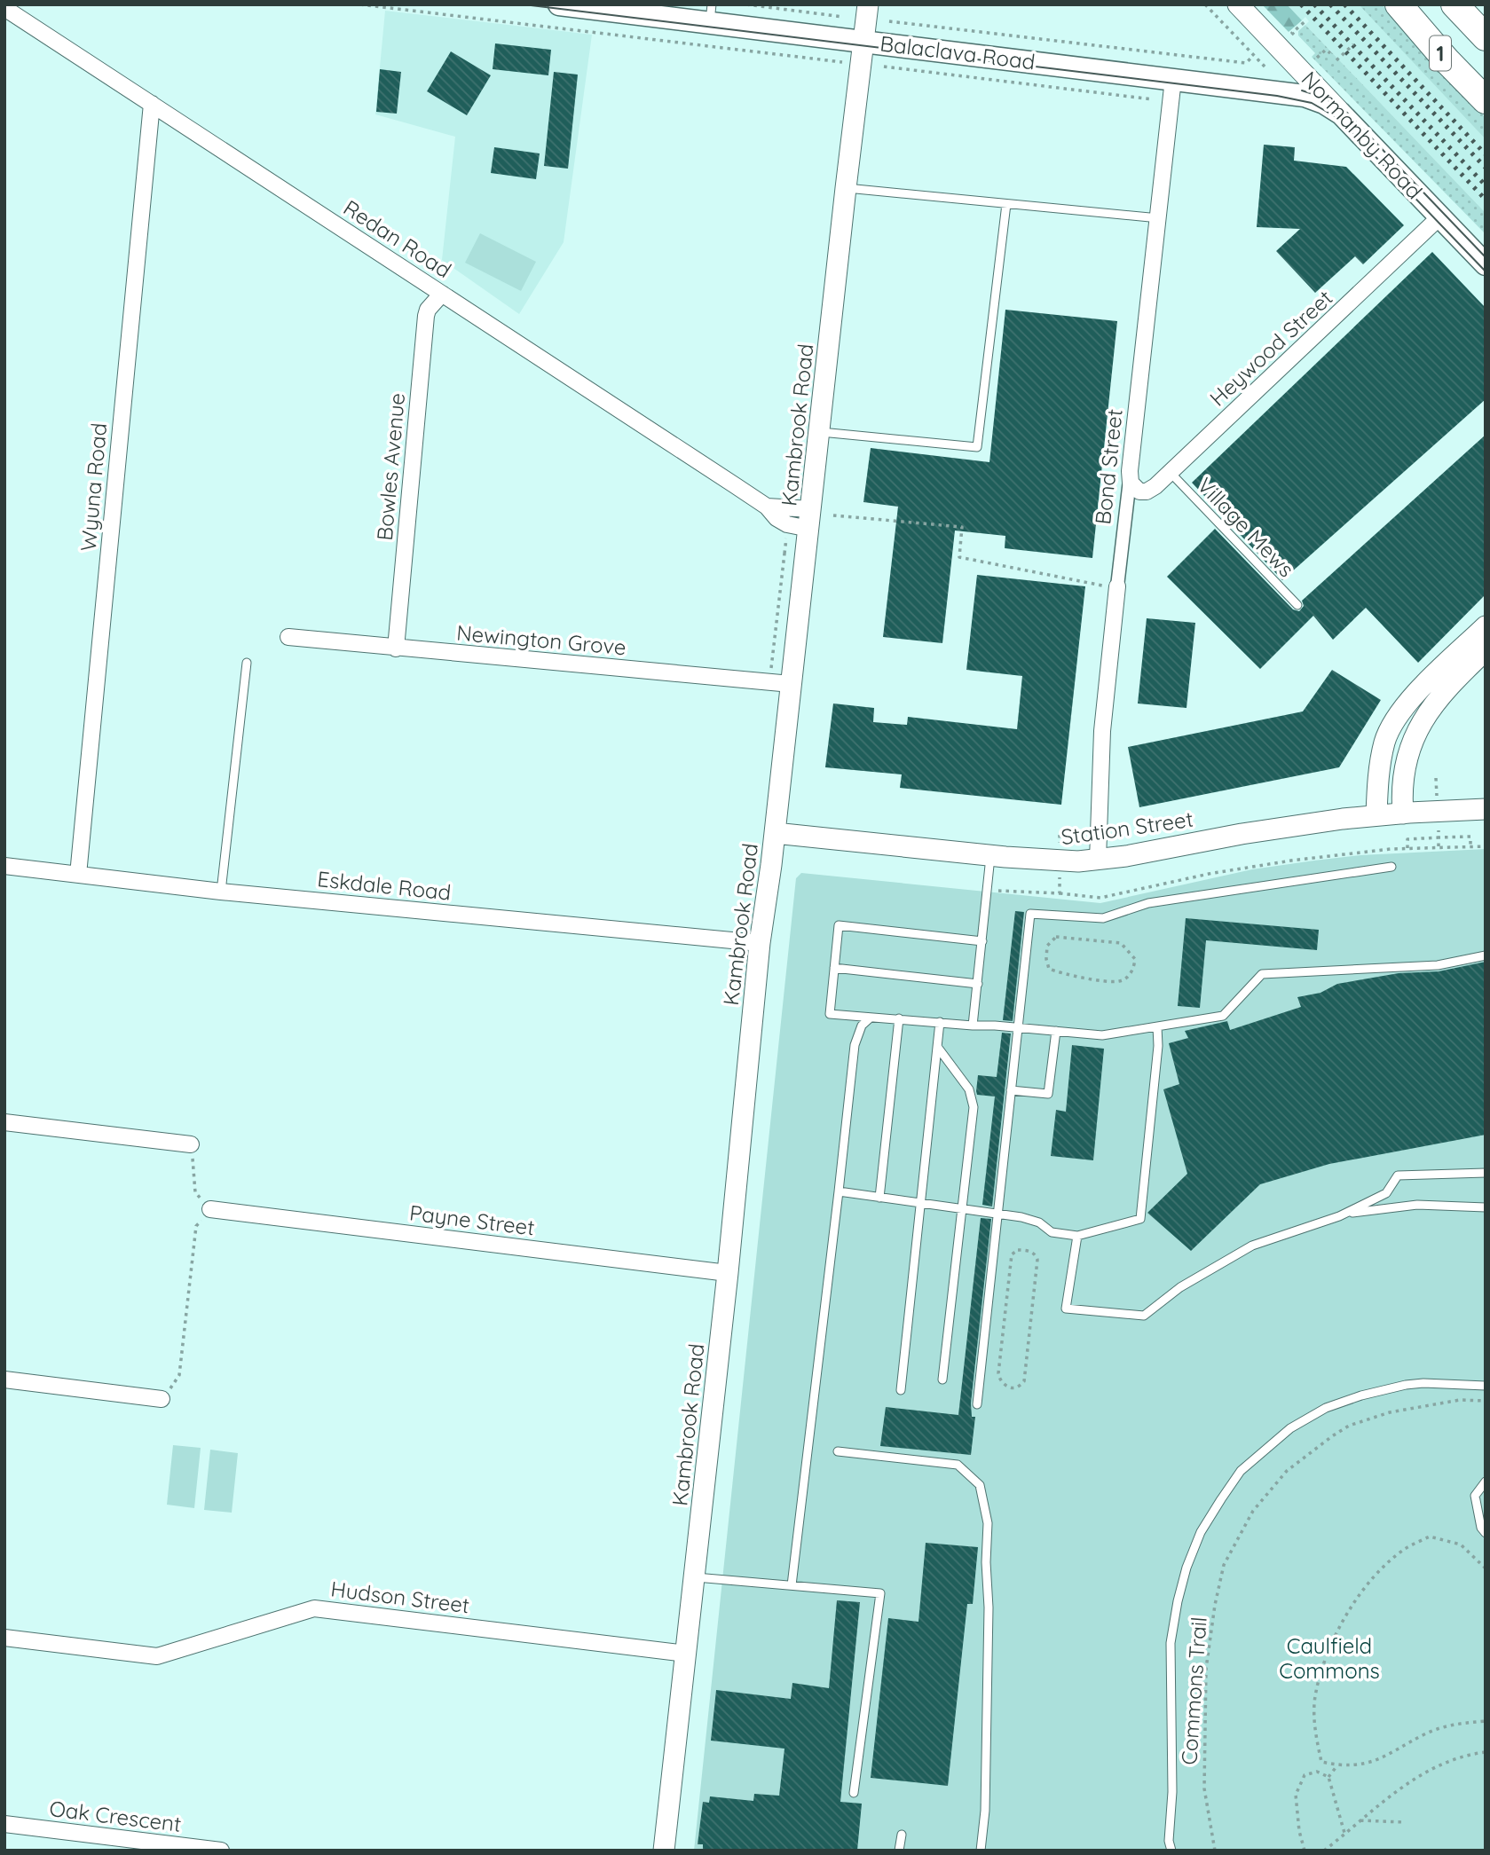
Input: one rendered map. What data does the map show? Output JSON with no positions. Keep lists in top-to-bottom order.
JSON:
{
  "streets": {
    "highway": ["1"],
    "main road": ["Balaclava Road", "Normanby Road"],
    "street": [
      "Redan Road",
      "Heywood Street",
      "Kambrook Road",
      "Bowles Avenue",
      "Bond Street",
      "Wyuna Road",
      "Newington Grove",
      "Station Street",
      "Eskdale Road",
      "Payne Street",
      "Hudson Street",
      "Oak Crescent"
    ],
    "lane": ["Village Mews"],
    "path": ["Commons Trail"]
  },
  "crossings": [
    ["Balaclava Road", "Normanby Road"],
    ["Balaclava Road", "Kambrook Road"],
    ["Balaclava Road", "Bond Street"],
    ["Normanby Road", "Heywood Street"],
    ["Redan Road", "Kambrook Road"],
    ["Redan Road", "Bowles Avenue"],
    ["Redan Road", "Wyuna Road"],
    ["Heywood Street", "Bond Street"],
    ["Heywood Street", "Village Mews"],
    ["Kambrook Road", "Newington Grove"],
    ["Kambrook Road", "Station Street"],
    ["Kambrook Road", "Eskdale Road"],
    ["Kambrook Road", "Payne Street"],
    ["Kambrook Road", "Hudson Street"],
    ["Bowles Avenue", "Newington Grove"],
    ["Bond Street", "Station Street"],
    ["Wyuna Road", "Eskdale Road"]
  ],
  "parks": ["Caulfield Commons"]
}
